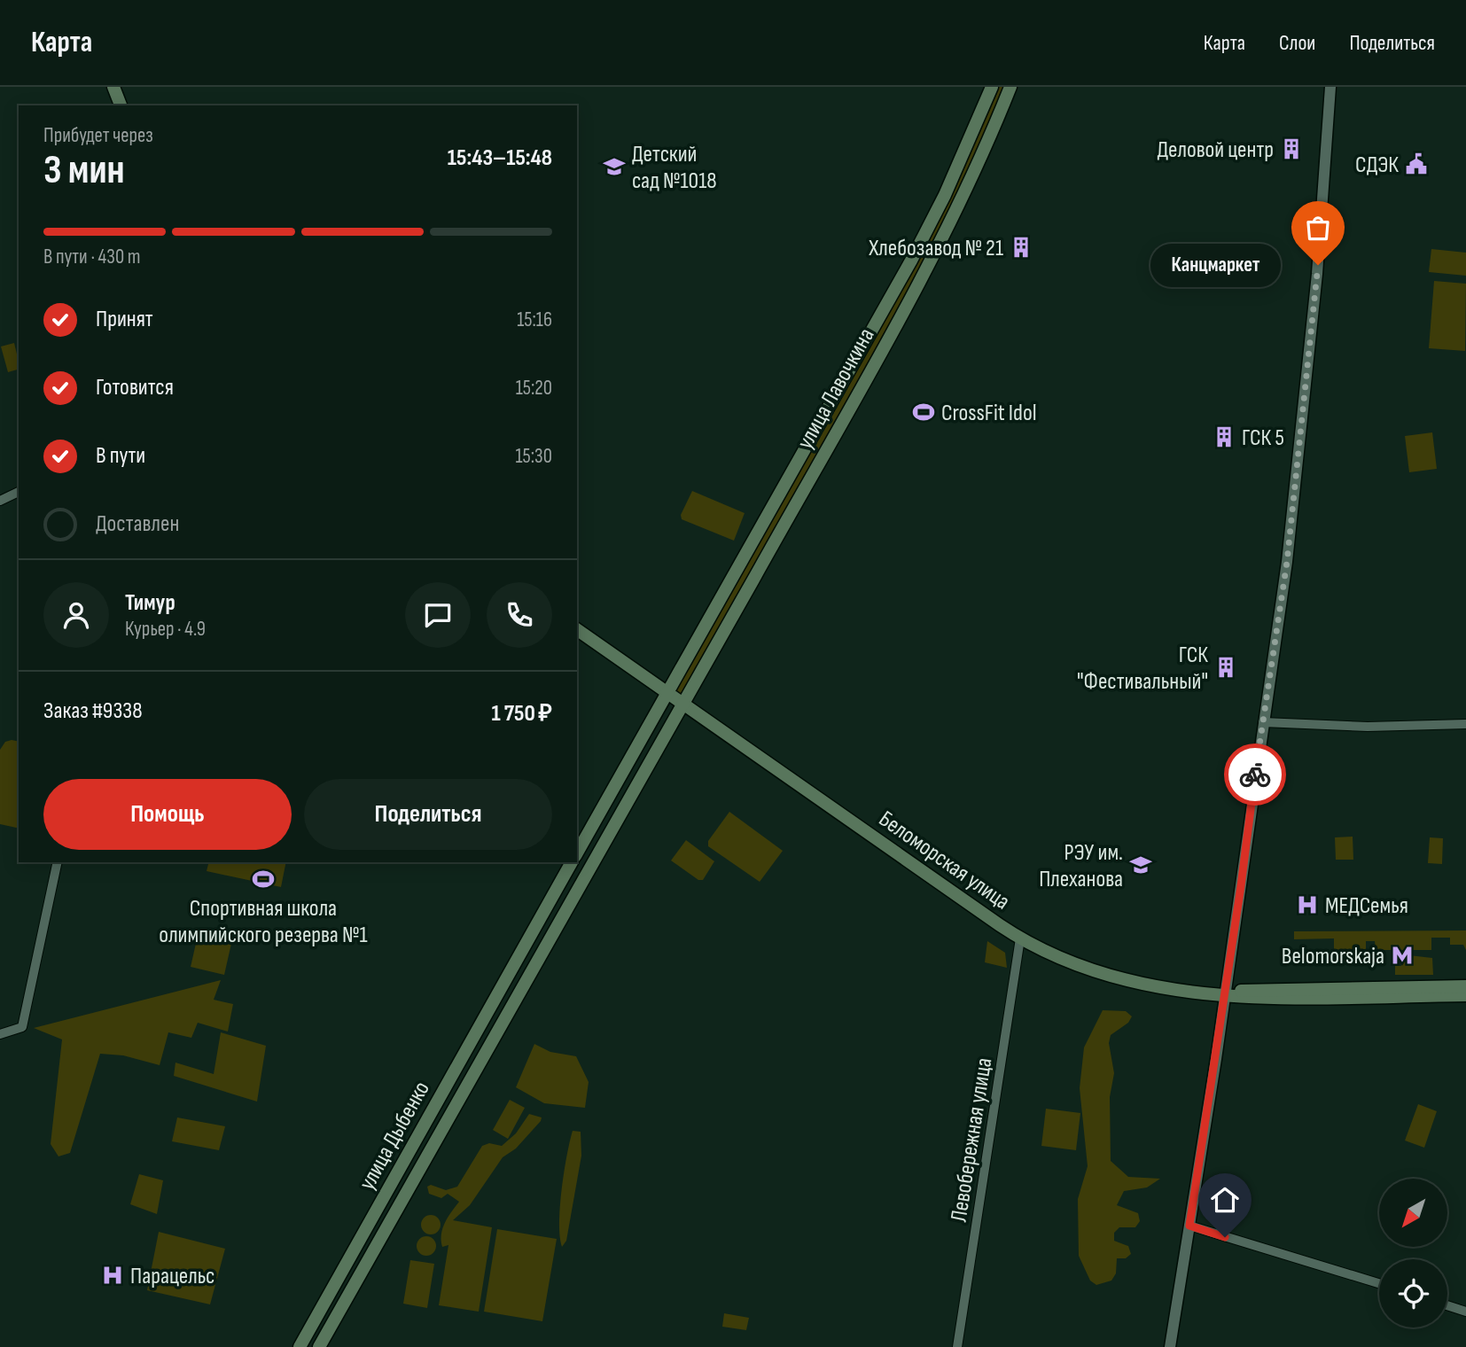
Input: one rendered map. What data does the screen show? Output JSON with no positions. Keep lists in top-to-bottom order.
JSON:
{
  "streets": {
    "main road": ["улица Лавочкина", "Беломорская улица", "улица Дыбенко"],
    "street": ["Левобережная улица"]
  },
  "crossings": [
    ["улица Лавочкина", "Беломорская улица"],
    ["улица Лавочкина", "улица Дыбенко"],
    ["Беломорская улица", "улица Дыбенко"],
    ["Беломорская улица", "Левобережная улица"]
  ],
  "places": {
    "building": [
      "Деловой центр",
      "Хлебозавод № 21",
      "ГСК 5",
      "ГСК \"Фестивальный\""
    ],
    "public building": ["СДЭК"],
    "school or university": ["Детский сад №1018", "РЭУ им. Плеханова"],
    "other": ["Канцмаркет"],
    "sports": ["CrossFit Idol", "Спортивная школа олимпийского резерва №1"],
    "hospital": ["МЕДСемья", "Парацельс"],
    "metro station": ["Belomorskaja"]
  },
  "north": "bottom left",
  "page": {
    "header": "Карта",
    "nav": ["Карта", "Слои", "Поделиться"],
    "heading": ["3 мин", "Прибудет через", "15:43–15:48"],
    "panel": [
      "Тимур",
      "Курьер · 4.9",
      "Заказ #9338",
      "1 750 ₽"
    ],
    "bar": "В пути · 430 m",
    "bubble": "Канцмаркет",
    "list": [
      ["Принят", "15:16"],
      ["Готовится", "15:20"],
      ["В пути", "15:30"],
      "Доставлен"
    ],
    "buttons": ["Помощь", "Поделиться"]
  }
}
